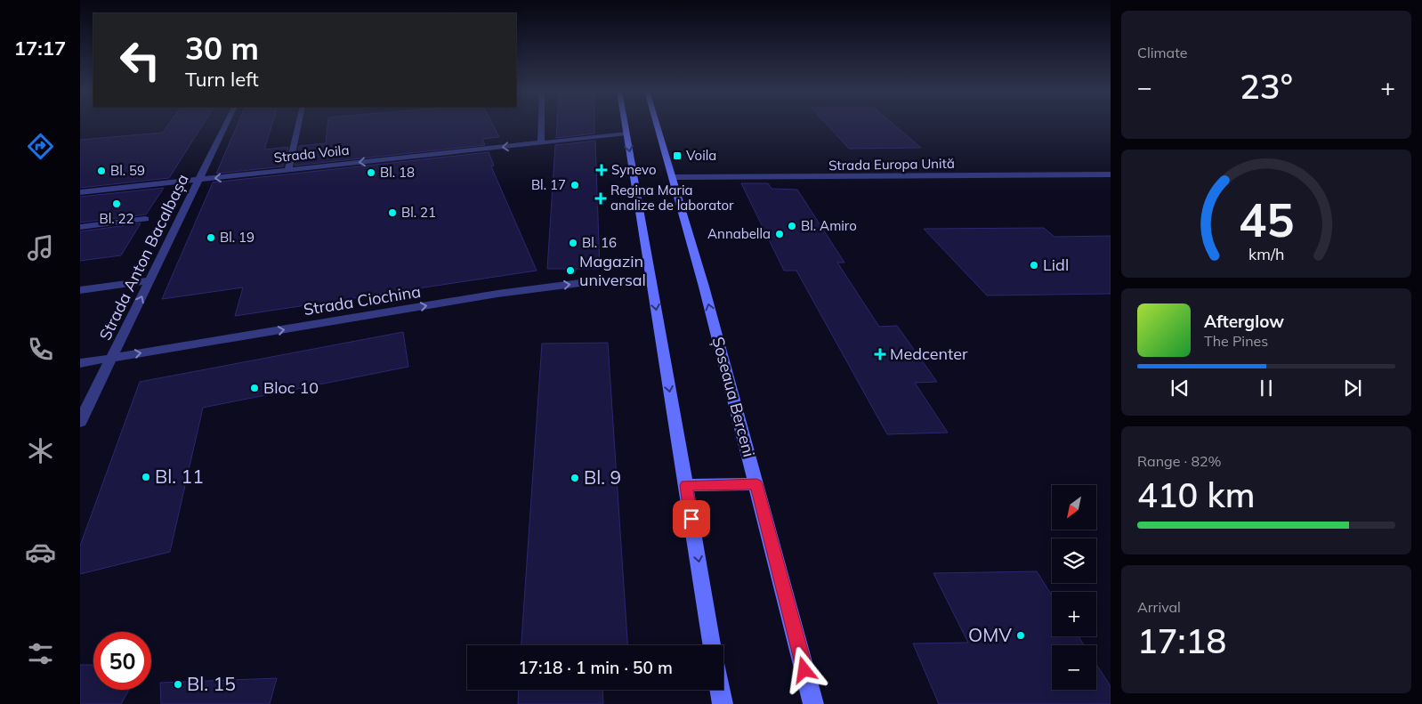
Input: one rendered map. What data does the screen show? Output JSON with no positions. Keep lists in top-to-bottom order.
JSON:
{
  "streets": {
    "main road": ["Șoseaua Berceni"],
    "street": [
      "Strada Voila",
      "Strada Europa Unită",
      "Strada Anton Bacalbașa",
      "Strada Ciochina"
    ]
  },
  "crossings": [
    ["Strada Voila", "Strada Anton Bacalbașa"],
    ["Strada Europa Unită", "Șoseaua Berceni"],
    ["Strada Anton Bacalbașa", "Strada Ciochina"]
  ],
  "one_way": ["Strada Voila", "Strada Ciochina"],
  "places": {
    "transit": ["Voila"],
    "health": ["Synevo", "Regina Maria analize de laborator", "Medcenter"],
    "other": [
      "Bl. 59",
      "Bl. 18",
      "Bl. 17",
      "Bl. 22",
      "Bl. 21",
      "Bl. Amiro",
      "Annabella",
      "Bl. 19",
      "Bl. 16",
      "Lidl",
      "Magazin universal",
      "Bloc 10",
      "Bl. 11",
      "Bl. 9",
      "OMV",
      "Bl. 15"
    ]
  },
  "north": "bottom left",
  "page": {
    "tabs": "17:17",
    "tile": [
      "Climate",
      ["Range · 82%", "410 km"],
      ["Arrival", "17:18"]
    ],
    "turn": ["30 m", "Turn left"],
    "heat": ["−", "23°", "+"],
    "song": ["Afterglow", "The Pines"],
    "map_buttons": ["+", "−"],
    "limit": "50",
    "trip": "17:18 · 1 min · 50 m",
    "gauge": ["45", "km/h"]
  }
}
